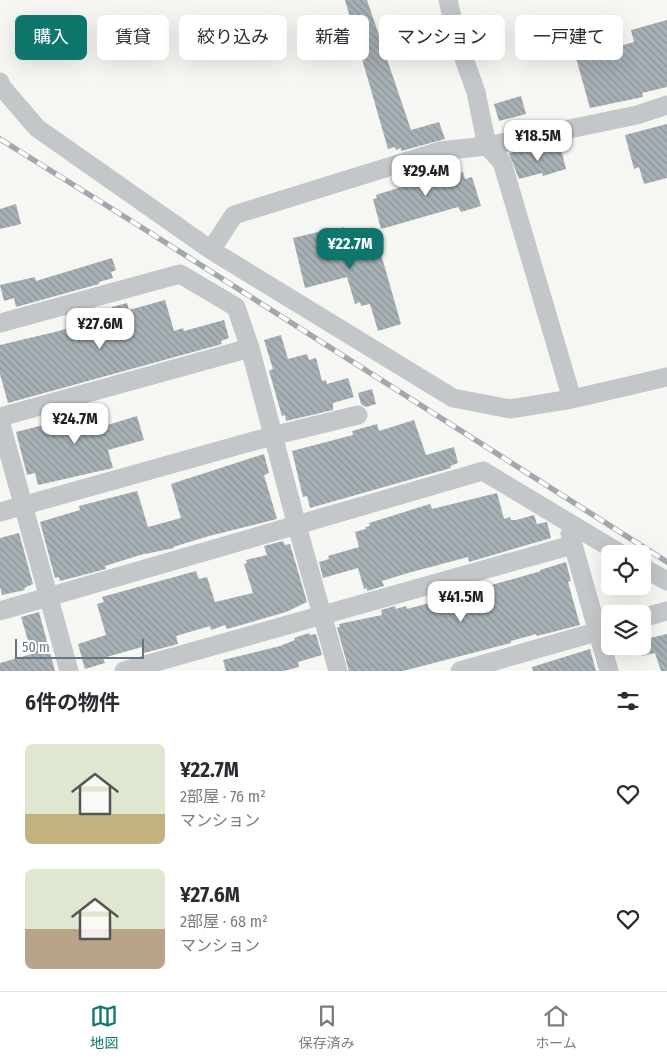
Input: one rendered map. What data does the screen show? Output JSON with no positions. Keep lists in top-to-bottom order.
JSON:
{
  "scale_bar": "50 m",
  "page": {
    "chip": [
      "購入",
      "賃貸",
      "絞り込み",
      "新着",
      "マンション",
      "一戸建て"
    ],
    "price": [
      "¥18.5M",
      "¥29.4M",
      "¥22.7M",
      "¥27.6M",
      "¥24.7M",
      "¥41.5M"
    ],
    "scale": "50 m",
    "heading": "6件の物件",
    "list": [
      {
        "name": "¥22.7M",
        "note": "2部屋 · 76 m² · マンション"
      },
      {
        "name": "¥27.6M",
        "note": "2部屋 · 68 m² · マンション"
      }
    ],
    "tabs": ["地図", "保存済み", "ホーム"]
  }
}
